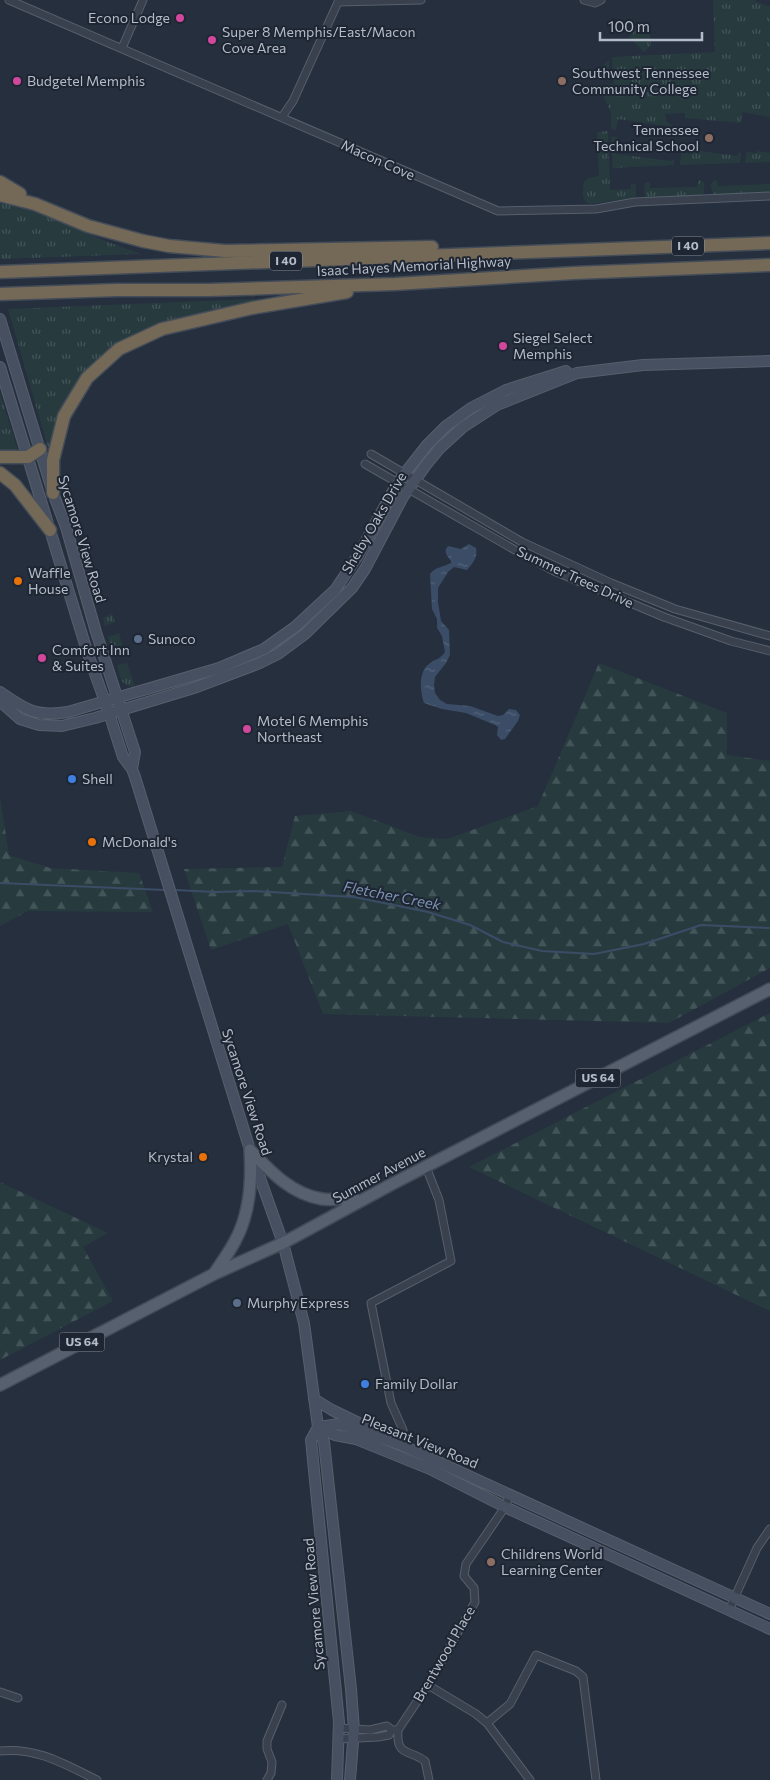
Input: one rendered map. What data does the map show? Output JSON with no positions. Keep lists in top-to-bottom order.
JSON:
{
  "streets": {
    "highway": ["I 40", "Isaac Hayes Memorial Highway"],
    "main road": [
      "Shelby Oaks Drive",
      "Sycamore View Road",
      "US 64",
      "Summer Avenue",
      "Pleasant View Road"
    ],
    "street": ["Macon Cove", "Summer Trees Drive", "Brentwood Place"]
  },
  "crossings": [
    ["Shelby Oaks Drive", "Sycamore View Road"],
    ["Shelby Oaks Drive", "Summer Trees Drive"],
    ["Sycamore View Road", "Summer Avenue"],
    ["Sycamore View Road", "Pleasant View Road"],
    ["Pleasant View Road", "Brentwood Place"]
  ],
  "water": ["Fletcher Creek"],
  "places": [
    "Econo Lodge",
    "Super 8 Memphis/East/Macon Cove Area",
    "Budgetel Memphis",
    "Southwest Tennessee Community College",
    "Tennessee Technical School",
    "Siegel Select Memphis",
    "Waffle House",
    "Sunoco",
    "Comfort Inn & Suites",
    "Motel 6 Memphis Northeast",
    "Shell",
    "McDonald's",
    "Krystal",
    "Murphy Express",
    "Family Dollar",
    "Childrens World Learning Center"
  ],
  "scale_bar": "100 m"
}
